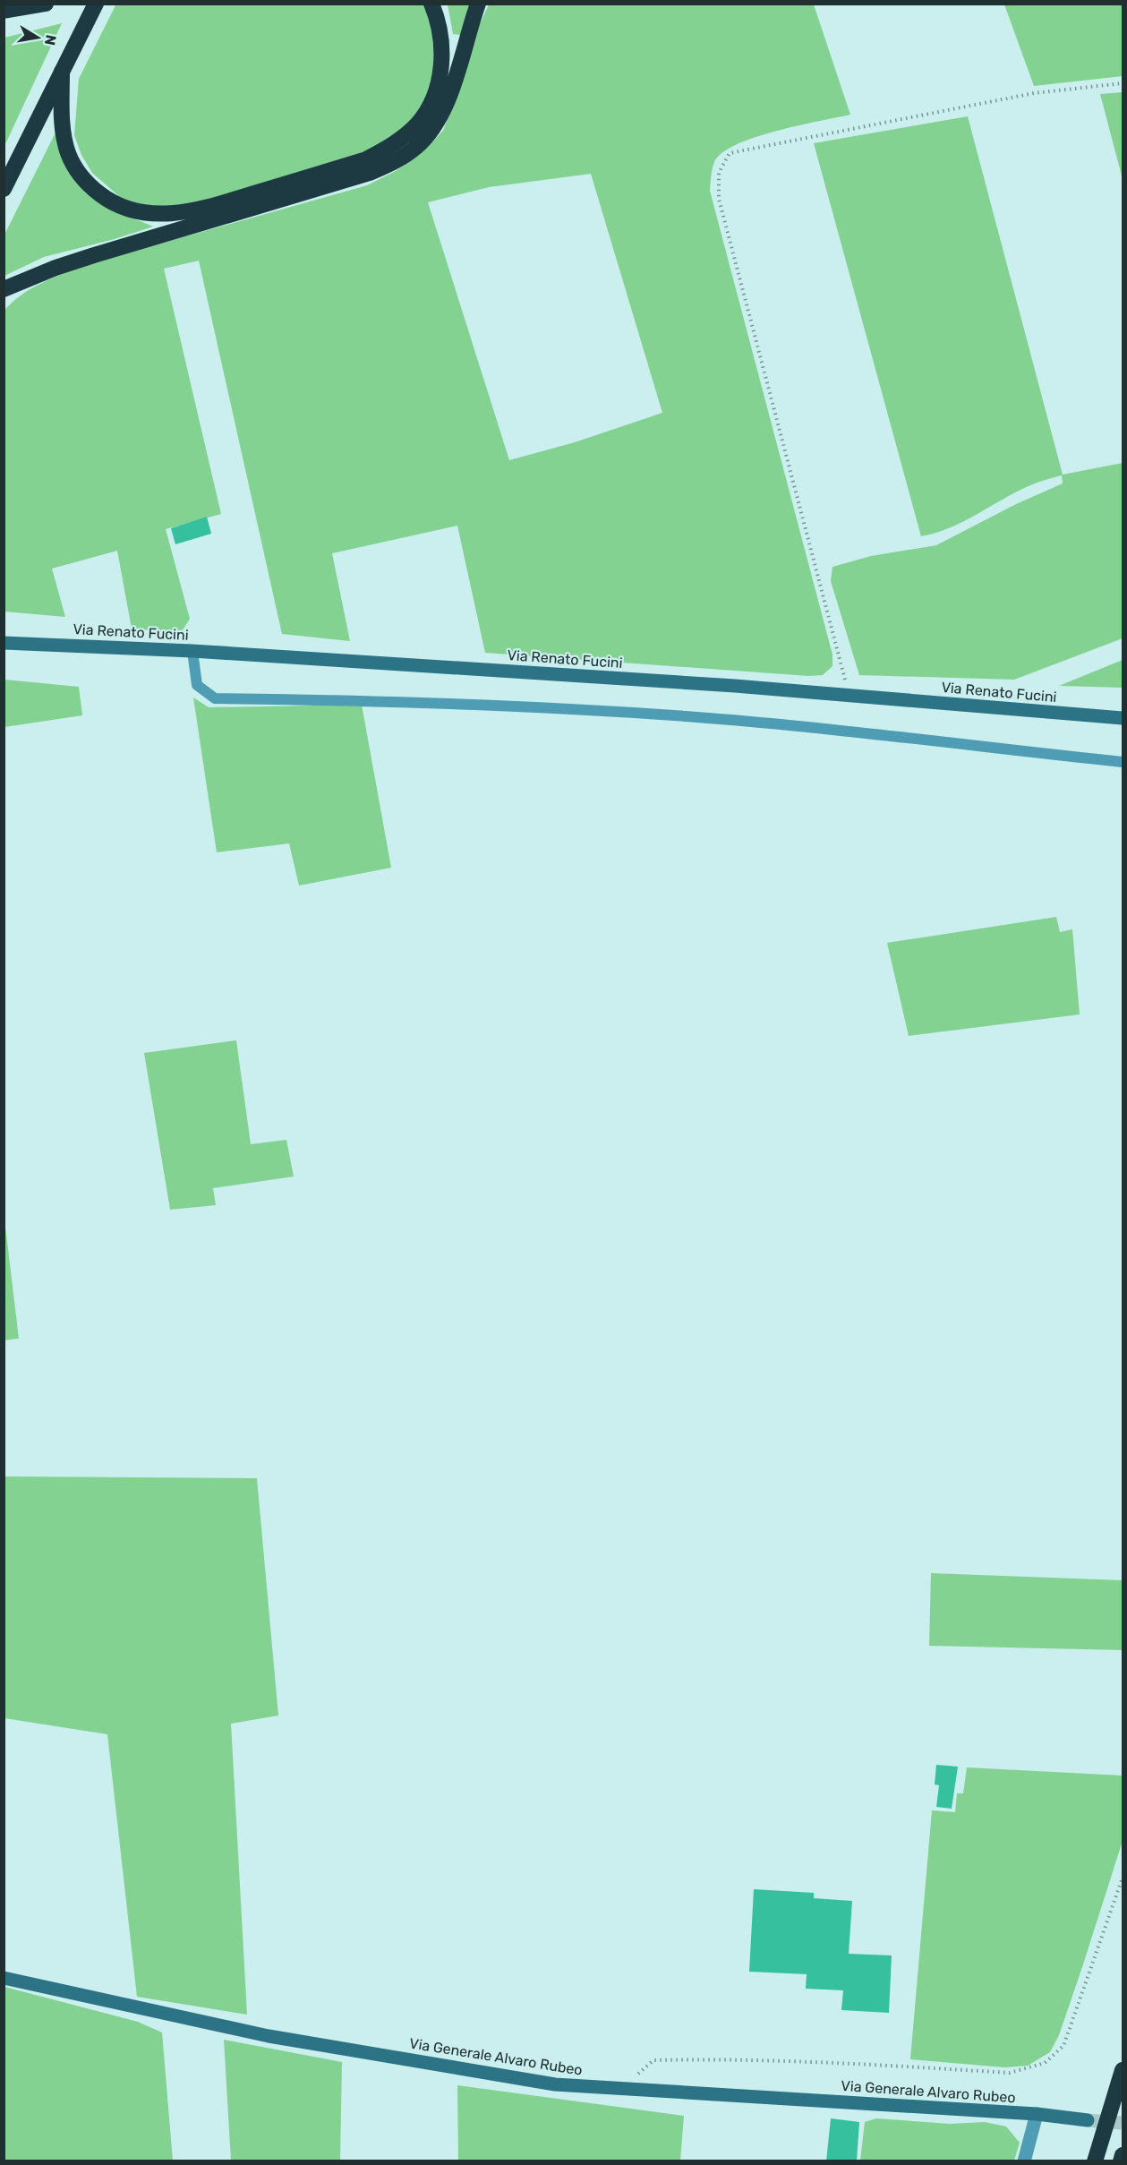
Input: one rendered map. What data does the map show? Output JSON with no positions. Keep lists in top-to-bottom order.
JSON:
{
  "streets": {
    "street": ["Via Renato Fucini", "Via Generale Alvaro Rubeo"]
  },
  "north": "right"
}
